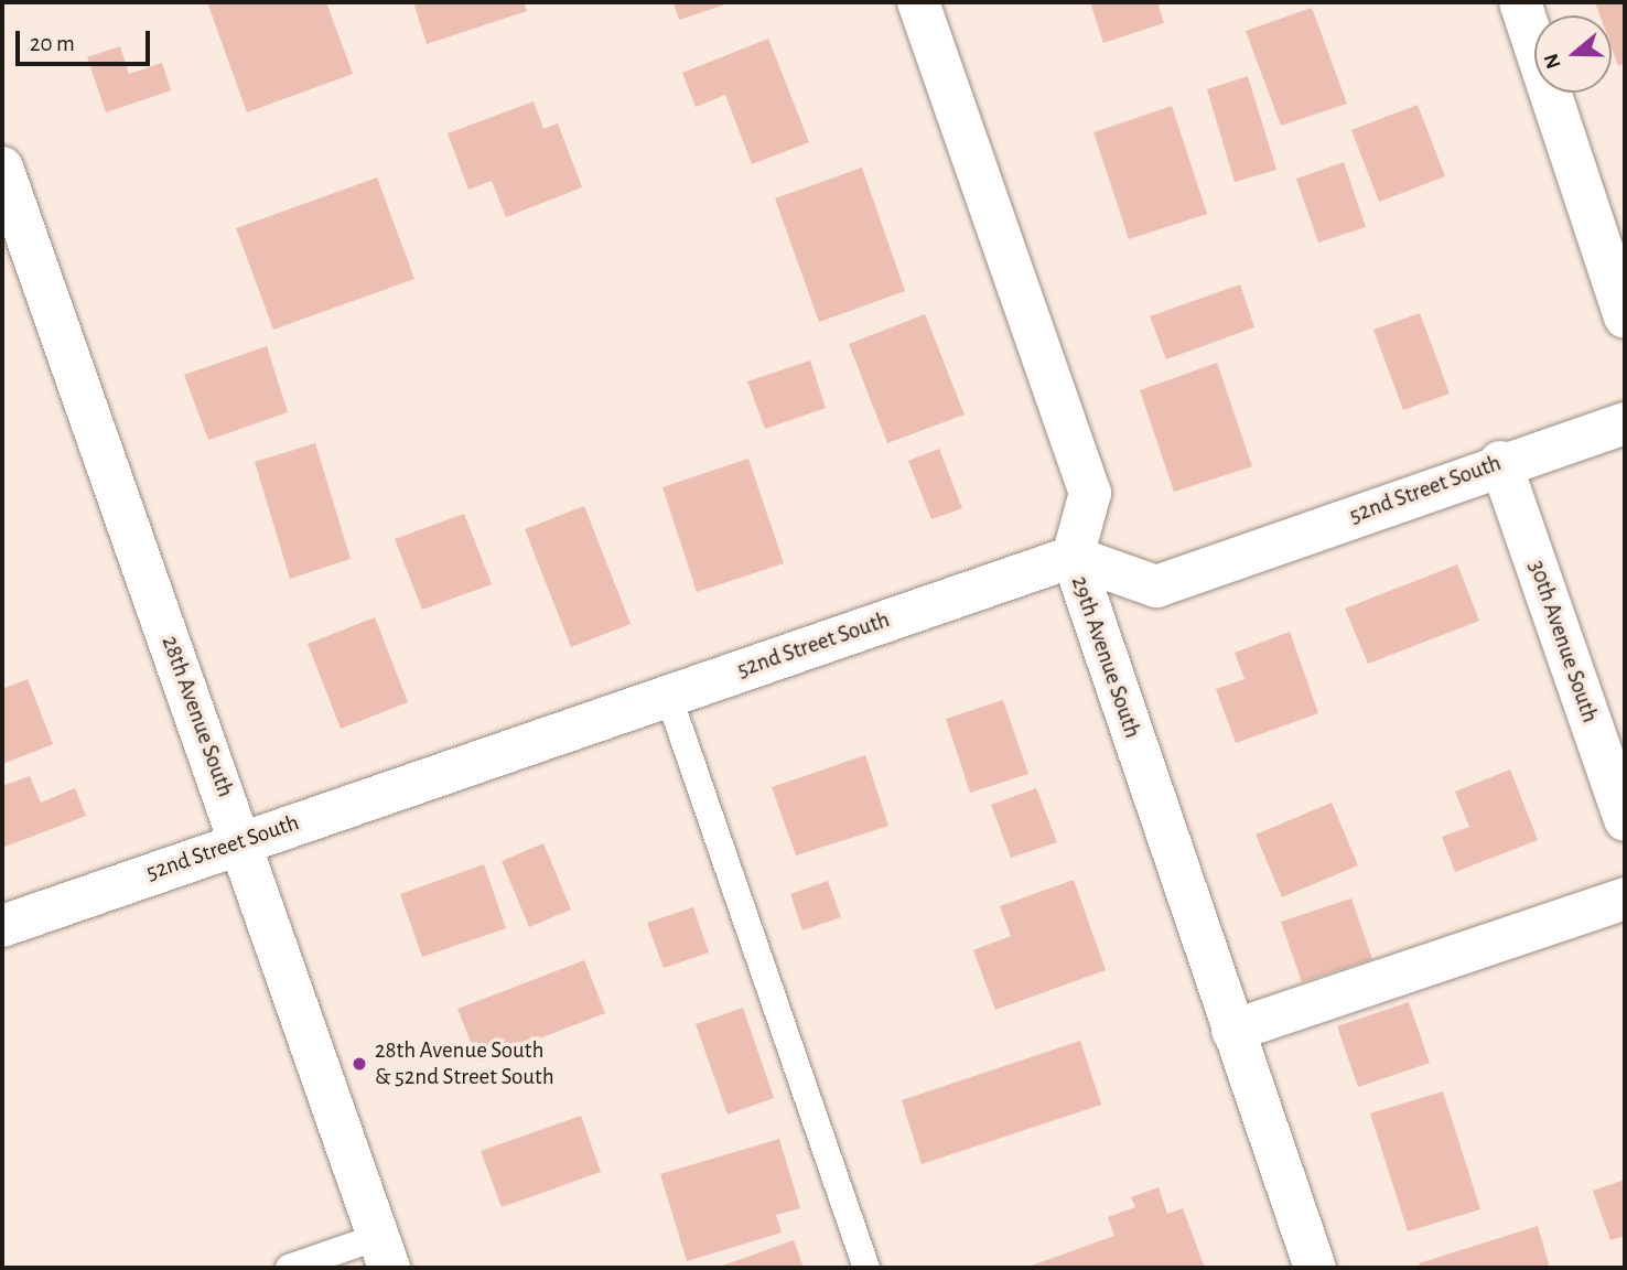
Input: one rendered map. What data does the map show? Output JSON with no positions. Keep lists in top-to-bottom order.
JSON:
{
  "streets": {
    "street": [
      "52nd Street South",
      "30th Avenue South",
      "29th Avenue South",
      "28th Avenue South"
    ]
  },
  "crossings": [
    ["52nd Street South", "30th Avenue South"],
    ["52nd Street South", "29th Avenue South"],
    ["52nd Street South", "28th Avenue South"]
  ],
  "places": ["28th Avenue South & 52nd Street South"],
  "scale_bar": "20 m",
  "north": "left"
}
